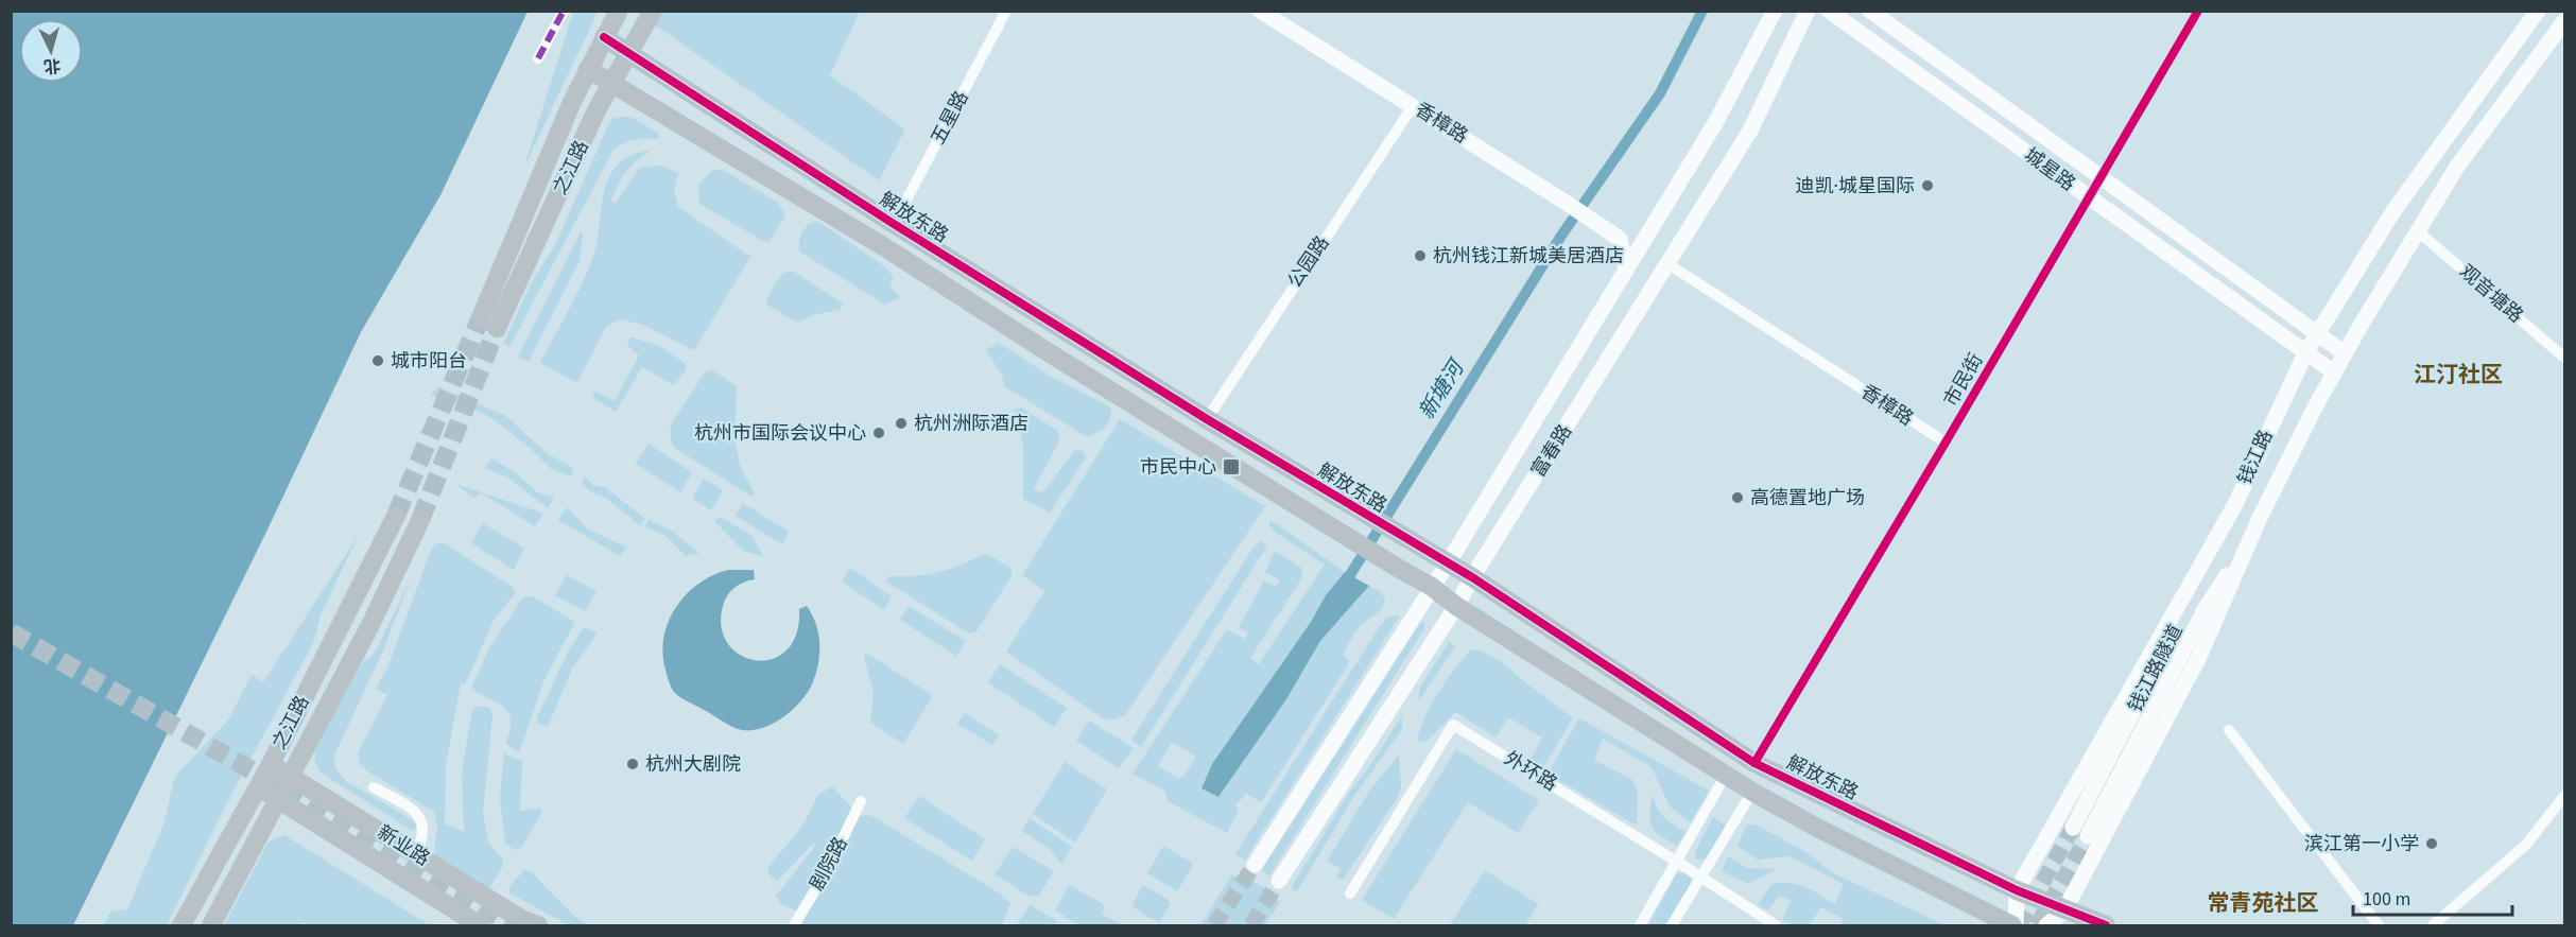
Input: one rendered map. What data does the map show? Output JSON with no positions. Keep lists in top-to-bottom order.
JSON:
{
  "streets": {
    "main road": [
      "香樟路",
      "之江路",
      "城星路",
      "解放东路",
      "富春路",
      "钱江路",
      "钱江路隧道",
      "新业路"
    ],
    "street": [
      "五星路",
      "公园路",
      "观音塘路",
      "市民街",
      "外环路",
      "剧院路"
    ]
  },
  "crossings": [
    ["五星路", "解放东路"],
    ["香樟路", "公园路"],
    ["香樟路", "市民街"],
    ["香樟路", "富春路"],
    ["之江路", "解放东路"],
    ["之江路", "新业路"],
    ["城星路", "市民街"],
    ["城星路", "钱江路"],
    ["解放东路", "公园路"],
    ["解放东路", "市民街"],
    ["解放东路", "富春路"],
    ["解放东路", "钱江路"],
    ["观音塘路", "钱江路"],
    ["钱江路", "钱江路隧道"]
  ],
  "districts": ["江汀社区", "常青苑社区"],
  "water": ["新塘河"],
  "places": {
    "other": [
      "迪凯·城星国际",
      "杭州钱江新城美居酒店",
      "城市阳台",
      "杭州洲际酒店",
      "杭州市国际会议中心",
      "高德置地广场",
      "杭州大剧院",
      "滨江第一小学"
    ],
    "transit": ["市民中心"]
  },
  "scale_bar": "100 m",
  "north": "bottom"
}
